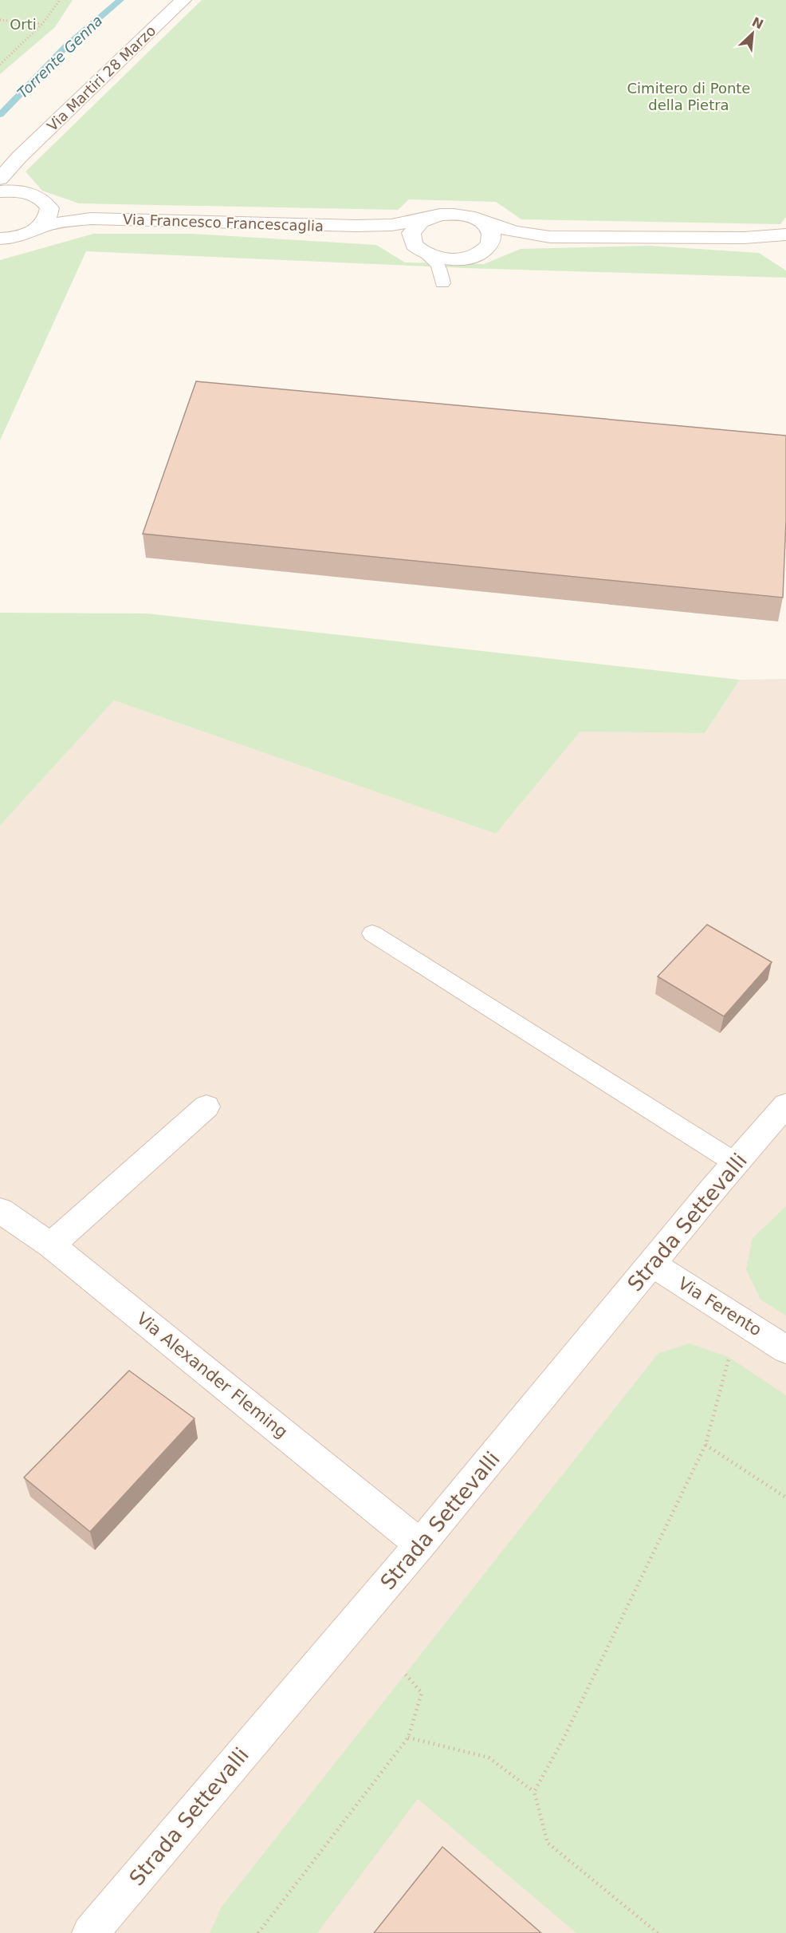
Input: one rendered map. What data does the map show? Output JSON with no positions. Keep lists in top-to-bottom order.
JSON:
{
  "streets": {
    "street": [
      "Via Martiri 28 Marzo",
      "Via Francesco Francescaglia",
      "Strada Settevalli",
      "Via Ferento",
      "Via Alexander Fleming"
    ]
  },
  "crossings": [
    ["Strada Settevalli", "Via Ferento"],
    ["Strada Settevalli", "Via Alexander Fleming"]
  ],
  "water": ["Torrente Genna"],
  "parks": ["Orti", "Cimitero di Ponte della Pietra"],
  "north": "top right"
}
